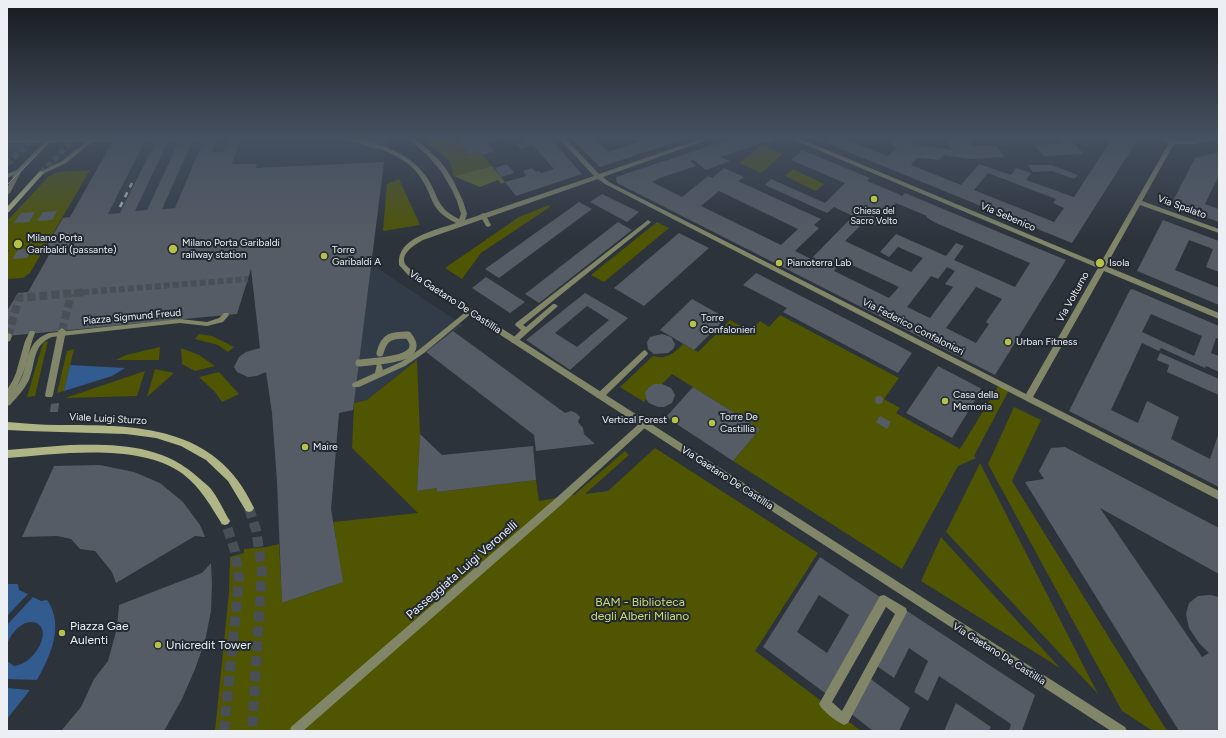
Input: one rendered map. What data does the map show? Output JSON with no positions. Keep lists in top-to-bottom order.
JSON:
{
  "streets": {
    "main road": ["Viale Luigi Sturzo"],
    "street": [
      "Via Spalato",
      "Via Sebenico",
      "Via Volturno",
      "Via Gaetano De Castillia",
      "Via Federico Confalonieri"
    ],
    "lane": ["Piazza Sigmund Freud", "Passeggiata Luigi Veronelli"]
  },
  "crossings": [
    ["Via Spalato", "Via Volturno"],
    ["Via Sebenico", "Via Volturno"],
    ["Via Volturno", "Via Federico Confalonieri"],
    ["Via Gaetano De Castillia", "Passeggiata Luigi Veronelli"]
  ],
  "parks": ["BAM - Biblioteca degli Alberi Milano"],
  "places": [
    "Chiesa del Sacro Volto",
    "Milano Porta Garibaldi (passante)",
    "Milano Porta Garibaldi railway station",
    "Torre Garibaldi A",
    "Pianoterra Lab",
    "Isola",
    "Torre Confalonieri",
    "Urban Fitness",
    "Casa della Memoria",
    "Vertical Forest",
    "Torre De Castillia",
    "Maire",
    "Piazza Gae Aulenti",
    "Unicredit Tower"
  ]
}
